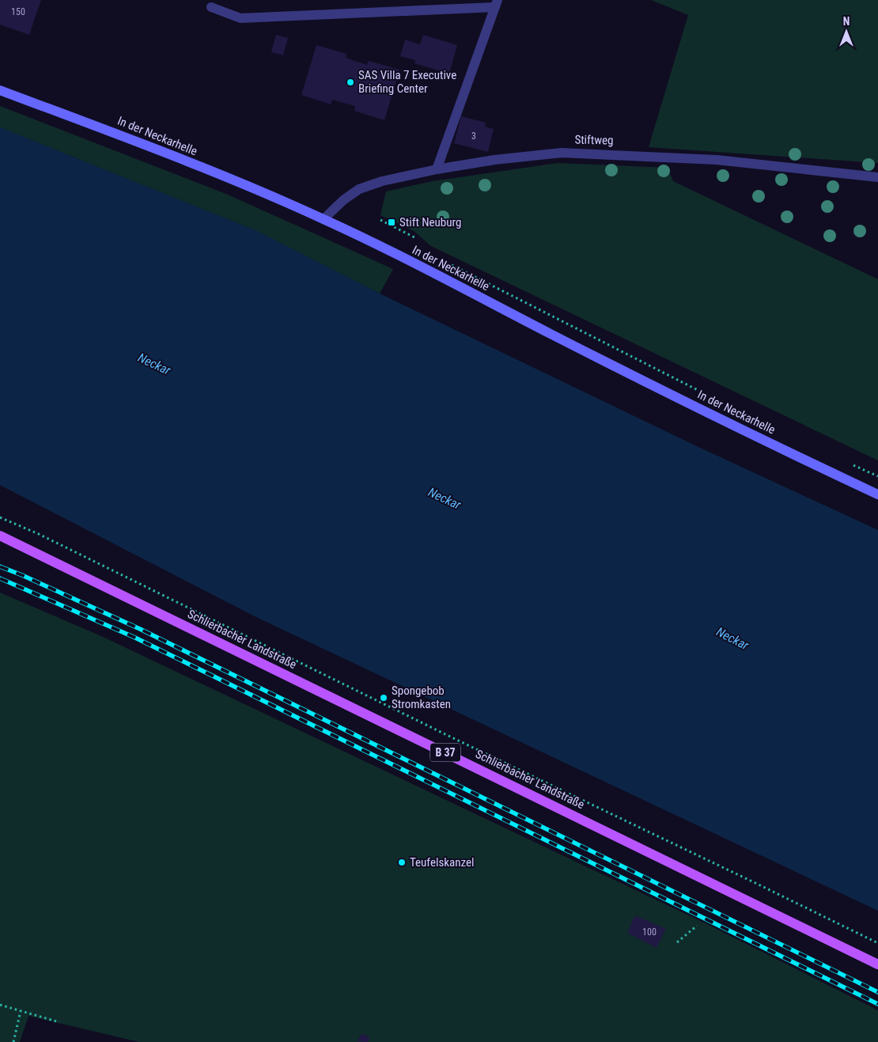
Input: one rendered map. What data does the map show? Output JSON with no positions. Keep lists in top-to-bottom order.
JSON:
{
  "streets": {
    "main road": ["In der Neckarhelle", "Schlierbacher Landstraße", "B 37"],
    "street": ["Stiftweg"]
  },
  "crossings": [
    ["In der Neckarhelle", "Stiftweg"]
  ],
  "water": ["Neckar"],
  "places": {
    "other": ["SAS Villa 7 Executive Briefing Center", "Spongebob Stromkasten", "Teufelskanzel"],
    "transit": ["Stift Neuburg"]
  },
  "house_numbers": ["150", "3", "100"],
  "north": "top"
}
